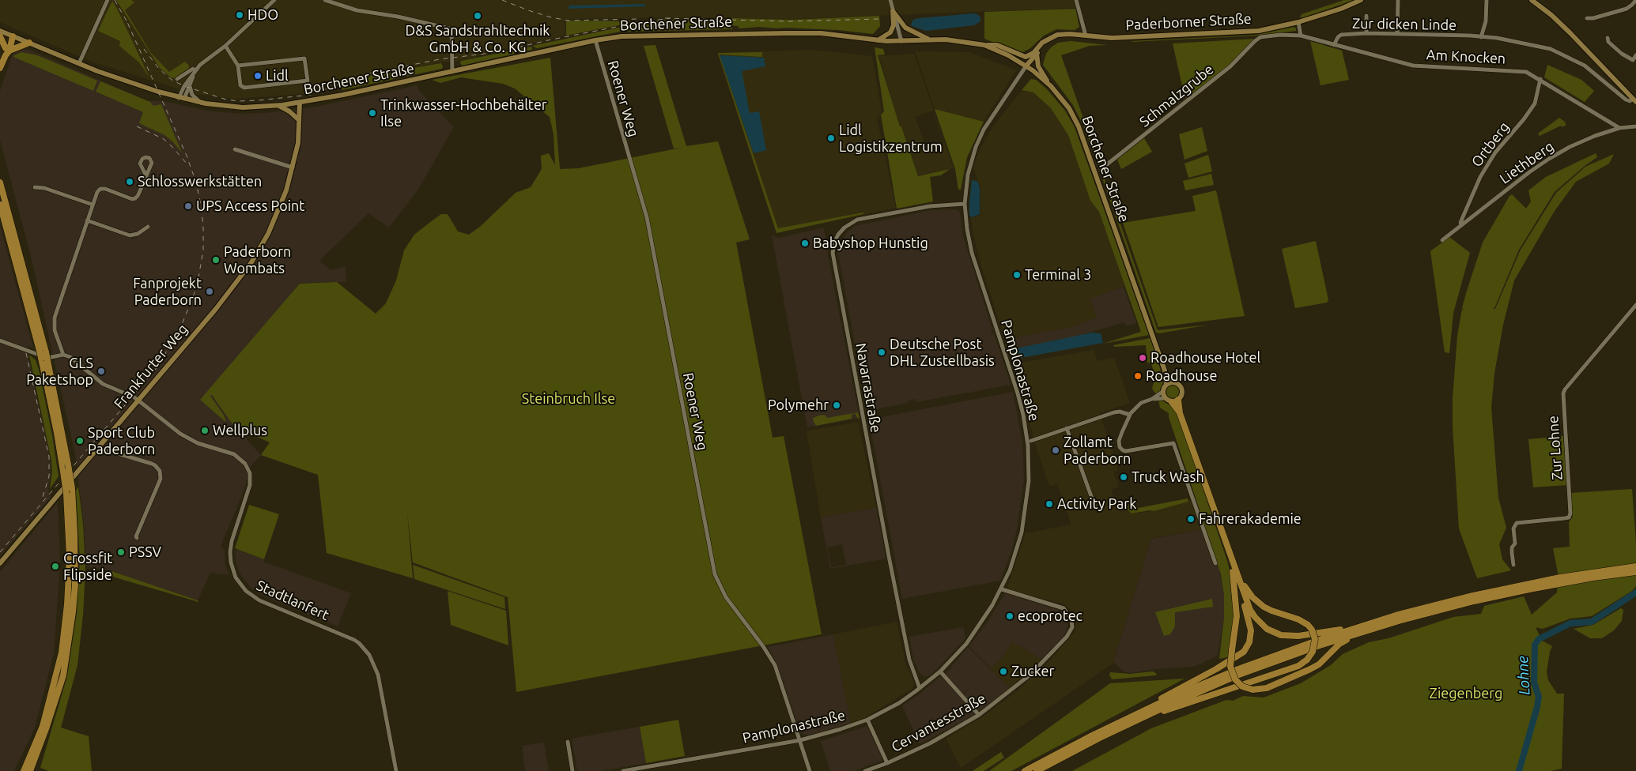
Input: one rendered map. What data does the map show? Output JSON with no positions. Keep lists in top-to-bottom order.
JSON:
{
  "streets": {
    "main road": ["Paderborner Straße", "Borchener Straße", "Frankfurter Weg"],
    "street": [
      "Zur dicken Linde",
      "Am Knocken",
      "Schmalzgrube",
      "Roener Weg",
      "Ortberg",
      "Liethberg",
      "Pamplonastraße",
      "Navarrastraße",
      "Zur Lohne",
      "Stadtlanfert",
      "Cervantesstraße"
    ]
  },
  "crossings": [
    ["Borchener Straße", "Roener Weg"],
    ["Borchener Straße", "Frankfurter Weg"],
    ["Borchener Straße", "Pamplonastraße"],
    ["Zur dicken Linde", "Am Knocken"],
    ["Am Knocken", "Schmalzgrube"],
    ["Am Knocken", "Ortberg"],
    ["Am Knocken", "Liethberg"],
    ["Roener Weg", "Pamplonastraße"],
    ["Ortberg", "Liethberg"],
    ["Frankfurter Weg", "Stadtlanfert"],
    ["Pamplonastraße", "Navarrastraße"],
    ["Pamplonastraße", "Cervantesstraße"]
  ],
  "water": ["Lohne"],
  "parks": ["Steinbruch Ilse", "Ziegenberg"],
  "places": [
    "HDO",
    "D&S Sandstrahltechnik GmbH & Co. KG",
    "Lidl",
    "Trinkwasser-Hochbehälter Ilse",
    "Lidl Logistikzentrum",
    "Schlosswerkstätten",
    "UPS Access Point",
    "Babyshop Hunstig",
    "Paderborn Wombats",
    "Terminal 3",
    "Fanprojekt Paderborn",
    "Deutsche Post DHL Zustellbasis",
    "Roadhouse Hotel",
    "GLS Paketshop",
    "Roadhouse",
    "Polymehr",
    "Wellplus",
    "Sport Club Paderborn",
    "Zollamt Paderborn",
    "Truck Wash",
    "Activity Park",
    "Fahrerakademie",
    "PSSV",
    "Crossfit Flipside",
    "ecoprotec",
    "Zucker"
  ]
}
